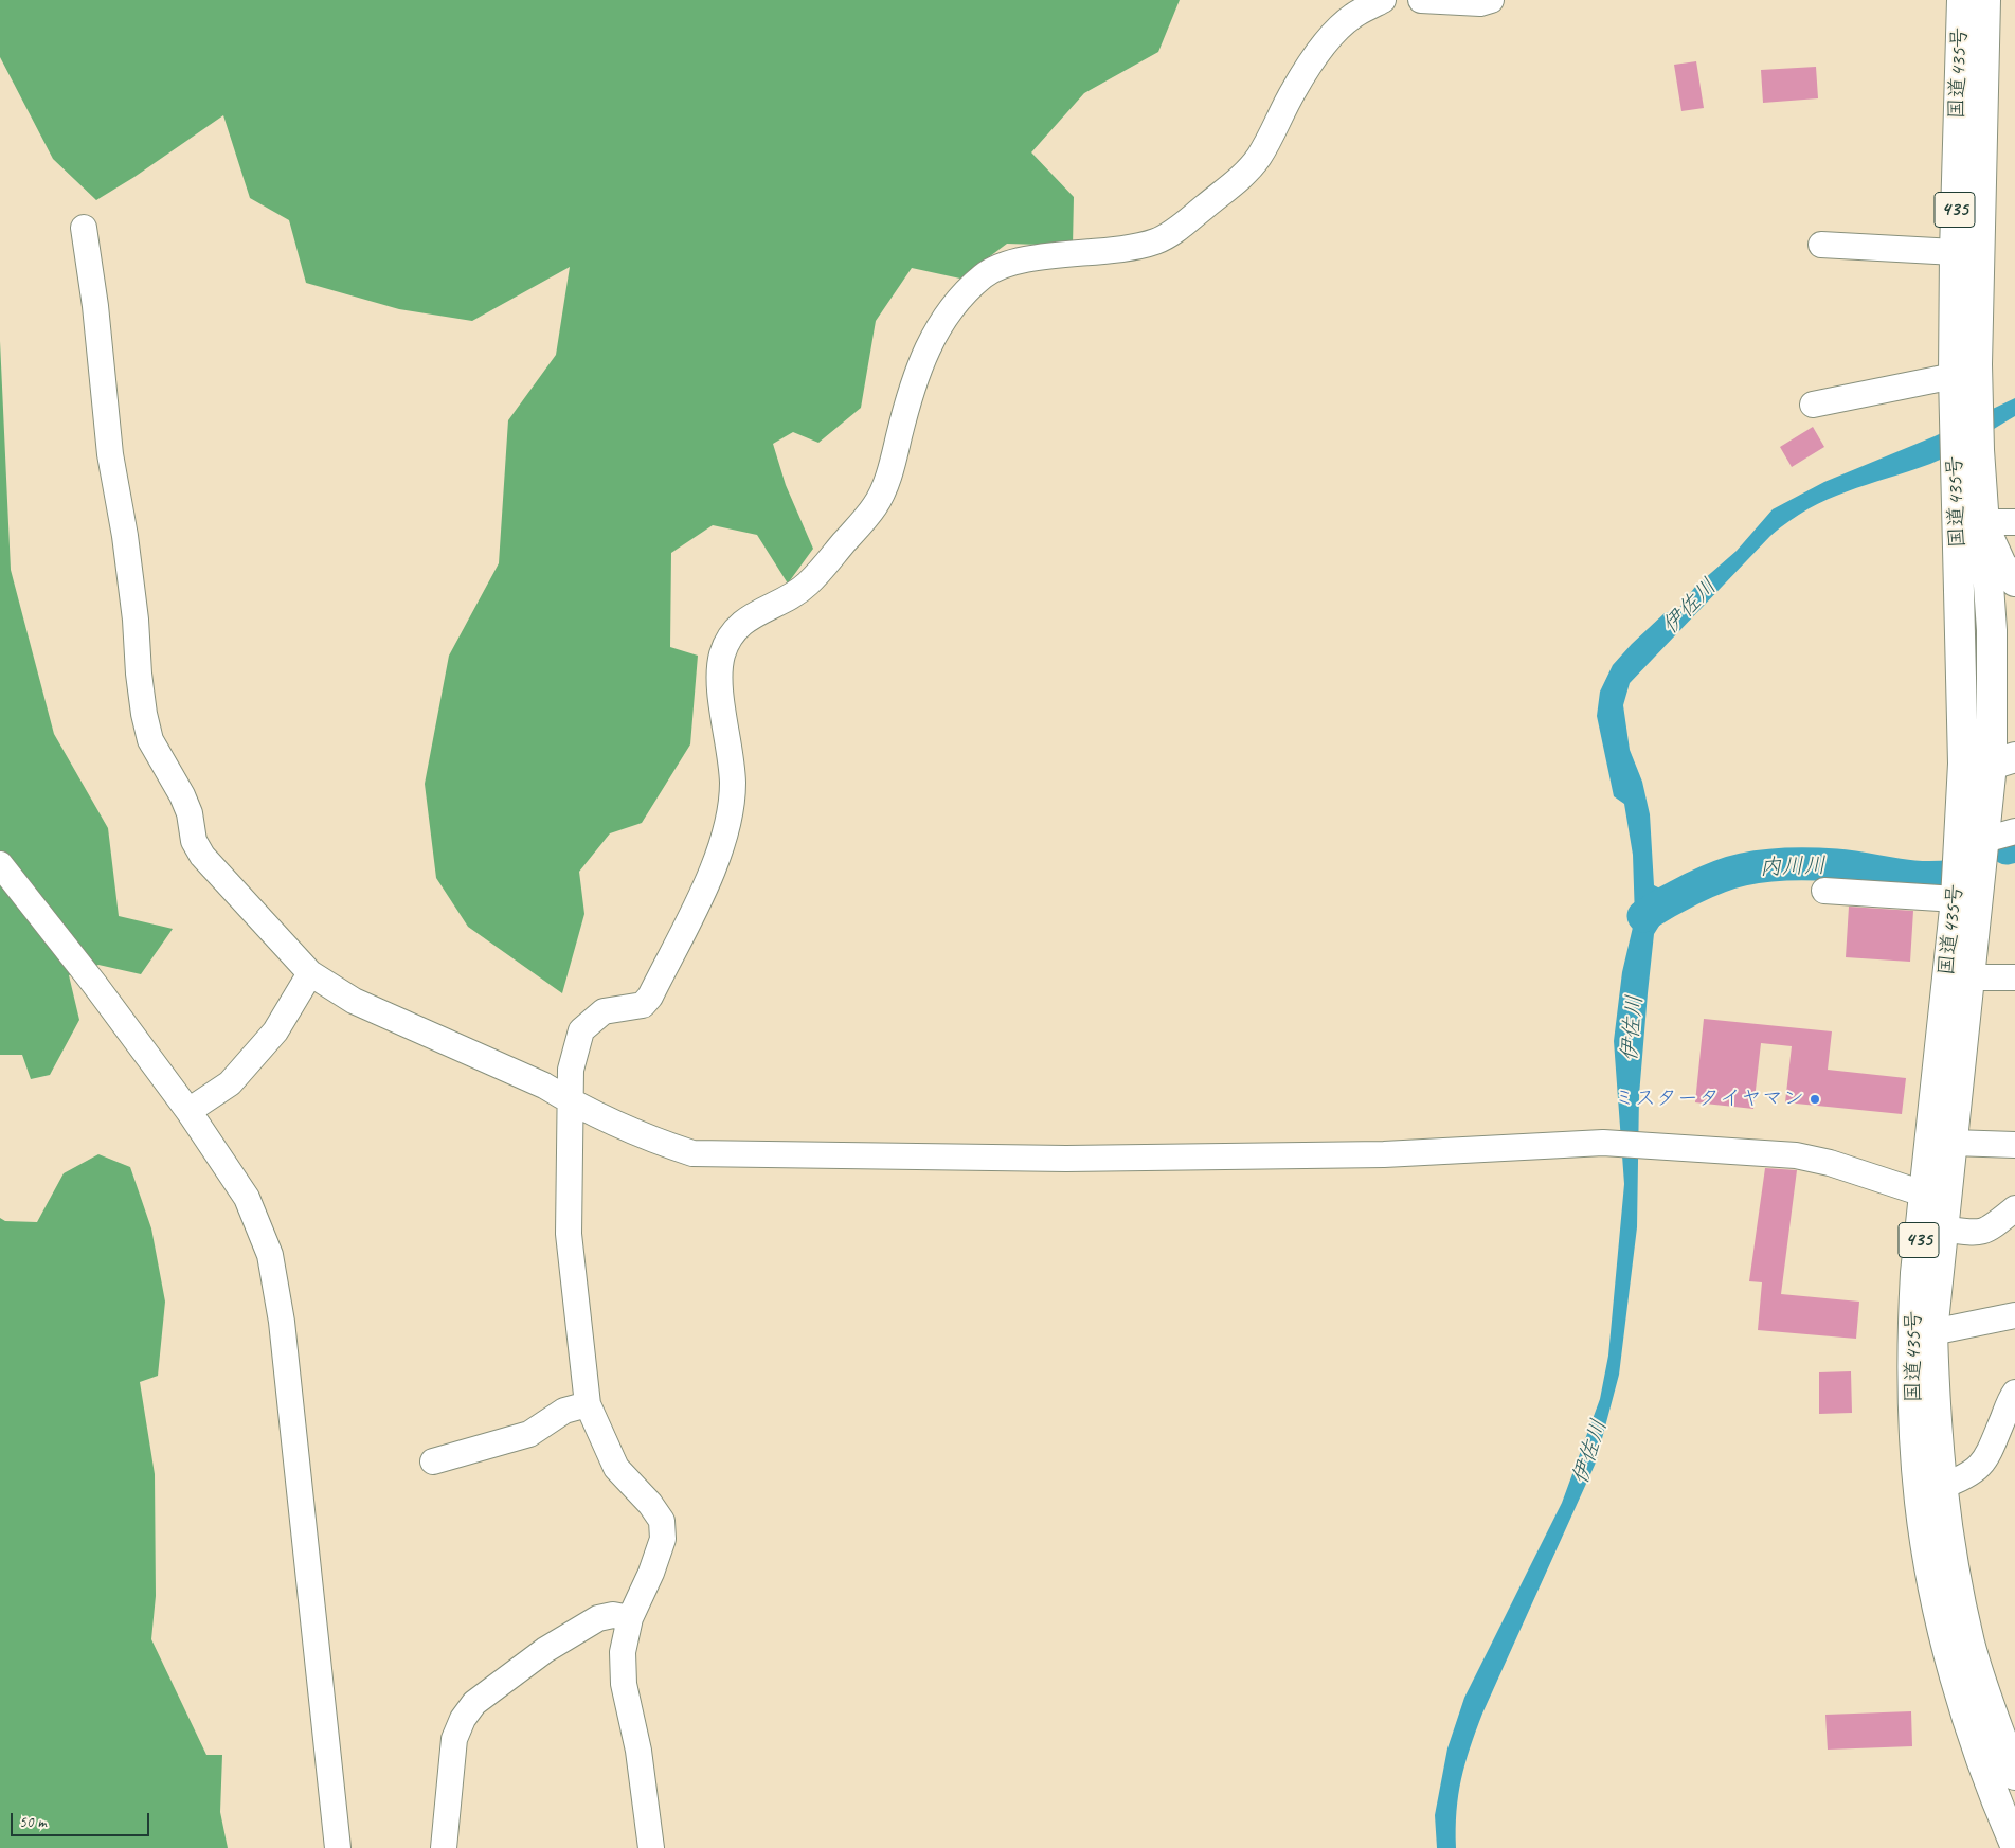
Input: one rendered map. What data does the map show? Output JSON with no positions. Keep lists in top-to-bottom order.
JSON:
{
  "streets": {
    "main road": ["国道435号", "435"]
  },
  "water": ["伊佐川", "内川川"],
  "places": ["ミスタータイヤマン"],
  "scale_bar": "50 m"
}
